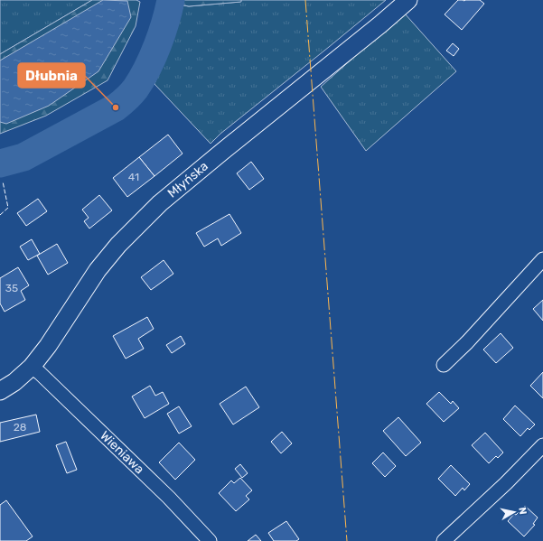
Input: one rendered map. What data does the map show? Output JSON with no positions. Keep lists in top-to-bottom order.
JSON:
{
  "streets": {
    "street": ["Młyńska", "Wieniawa"]
  },
  "crossings": [
    ["Młyńska", "Wieniawa"]
  ],
  "places": ["Dłubnia"],
  "house_numbers": ["41", "35", "28"],
  "north": "right"
}
